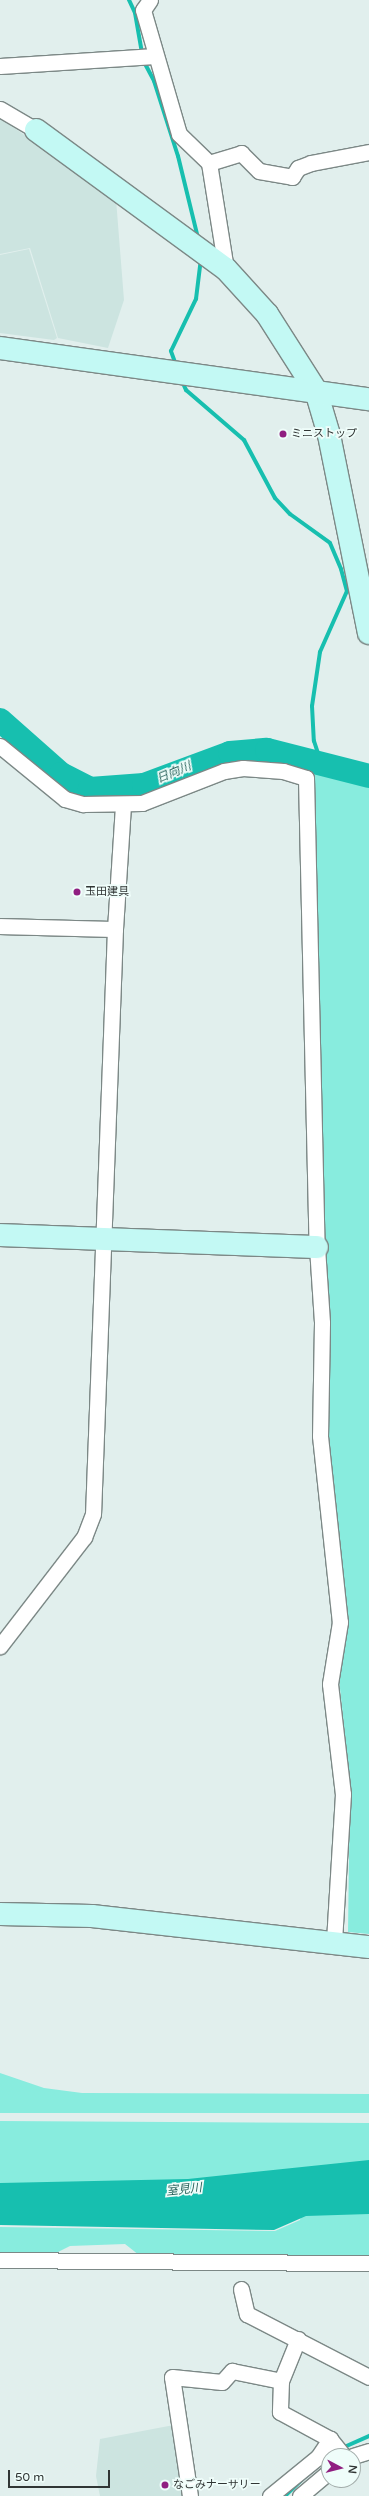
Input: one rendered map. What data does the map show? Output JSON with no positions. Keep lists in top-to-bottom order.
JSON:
{
  "water": ["日向川", "室見川"],
  "places": ["ミニストップ", "玉田建具", "なごみナーサリー"],
  "scale_bar": "50 m",
  "north": "right"
}
